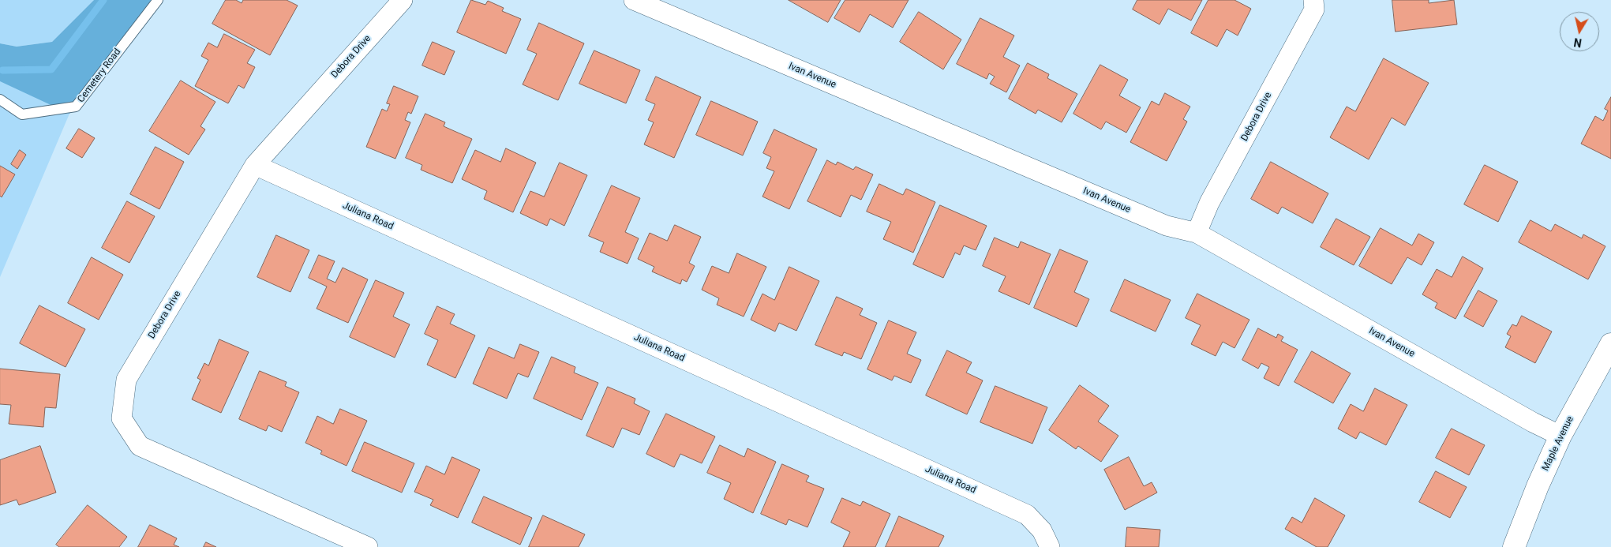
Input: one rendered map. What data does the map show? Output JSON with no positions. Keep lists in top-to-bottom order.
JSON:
{
  "streets": {
    "street": [
      "Debora Drive",
      "Ivan Avenue",
      "Juliana Road",
      "Maple Avenue"
    ],
    "lane": ["Cemetery Road"]
  },
  "crossings": [
    ["Debora Drive", "Ivan Avenue"],
    ["Debora Drive", "Juliana Road"],
    ["Ivan Avenue", "Maple Avenue"]
  ],
  "north": "bottom"
}
